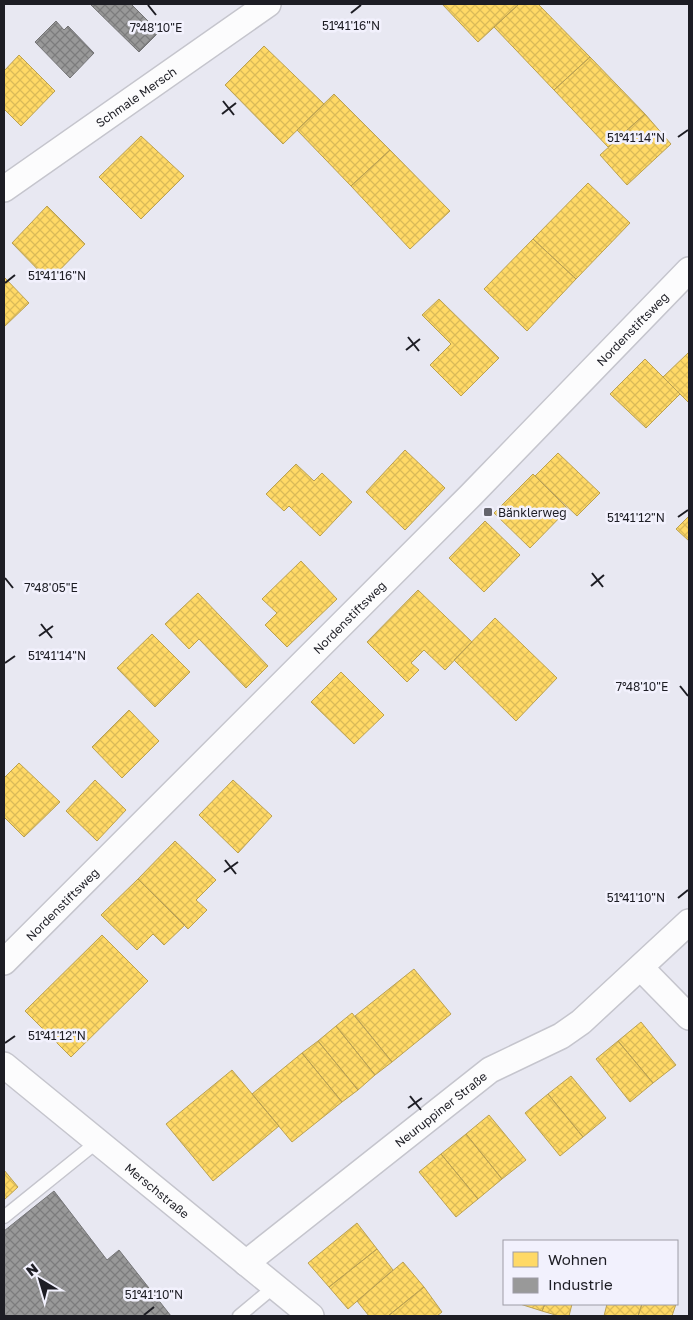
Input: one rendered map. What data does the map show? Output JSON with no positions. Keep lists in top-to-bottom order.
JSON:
{
  "streets": {
    "street": [
      "Schmale Mersch",
      "Nordenstiftsweg",
      "Neuruppiner Straße",
      "Merschstraße"
    ]
  },
  "crossings": [
    ["Neuruppiner Straße", "Merschstraße"]
  ],
  "places": {
    "transit": ["Bänklerweg"]
  },
  "legend": ["Wohnen", "Industrie"],
  "north": "top left",
  "coordinates": [
    "51°41'16\"N",
    "7°48'10\"E",
    "51°41'14\"N",
    "51°41'12\"N",
    "7°48'05\"E",
    "51°41'10\"N"
  ]
}
